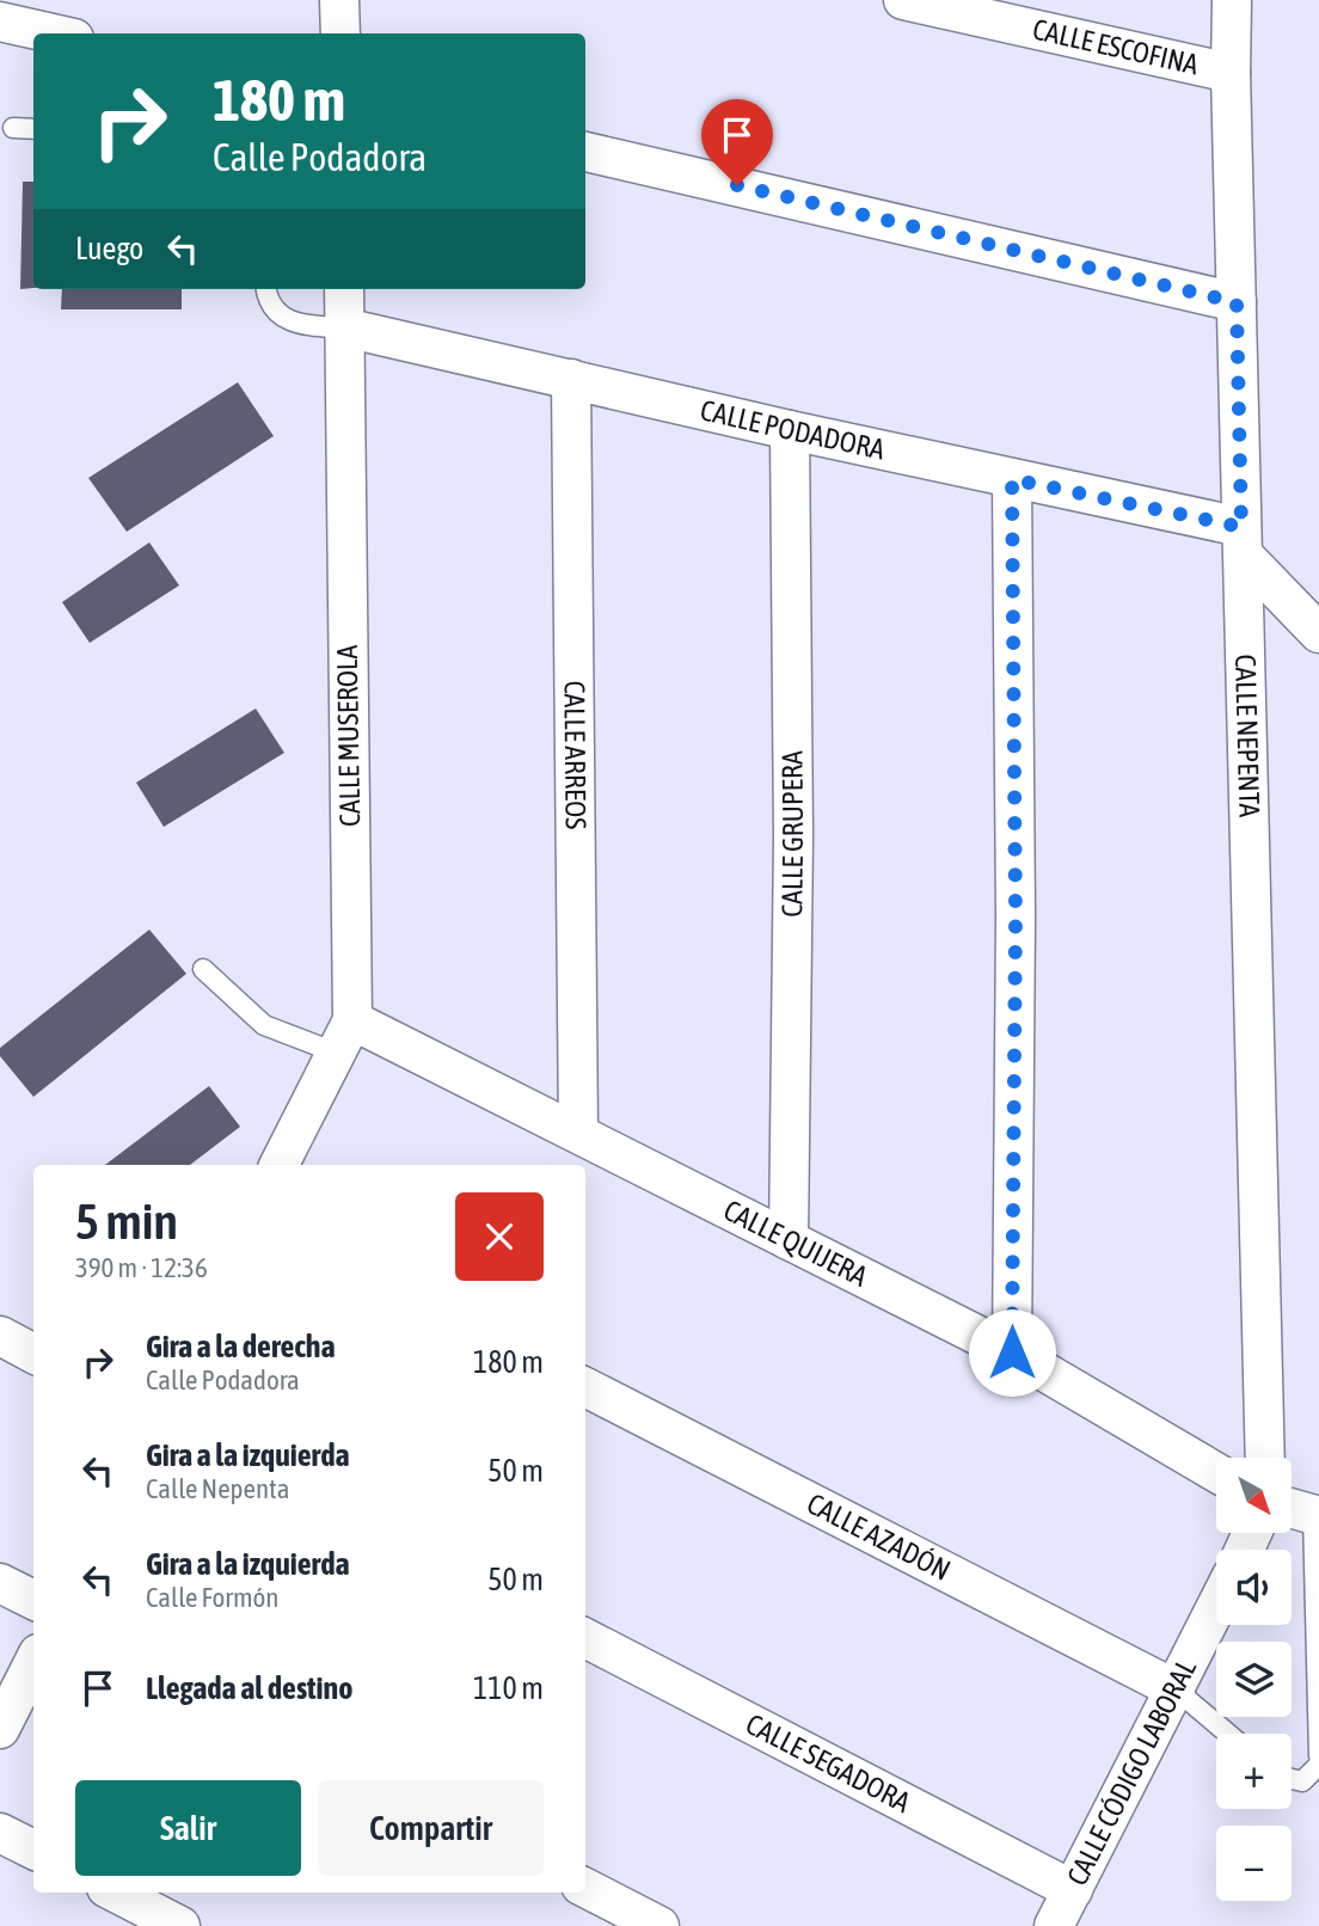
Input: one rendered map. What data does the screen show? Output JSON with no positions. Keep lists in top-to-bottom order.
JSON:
{
  "streets": {
    "street": [
      "CALLE ESCOFINA",
      "CALLE PODADORA",
      "CALLE MUSEROLA",
      "CALLE NEPENTA",
      "CALLE ARREOS",
      "CALLE GRUPERA",
      "CALLE QUIJERA",
      "CALLE AZADÓN",
      "CALLE SEGADORA",
      "CALLE CÓDIGO LABORAL"
    ]
  },
  "crossings": [
    ["CALLE ESCOFINA", "CALLE NEPENTA"],
    ["CALLE PODADORA", "CALLE MUSEROLA"],
    ["CALLE PODADORA", "CALLE NEPENTA"],
    ["CALLE PODADORA", "CALLE ARREOS"],
    ["CALLE PODADORA", "CALLE GRUPERA"],
    ["CALLE MUSEROLA", "CALLE QUIJERA"],
    ["CALLE ARREOS", "CALLE QUIJERA"],
    ["CALLE GRUPERA", "CALLE QUIJERA"],
    ["CALLE AZADÓN", "CALLE CÓDIGO LABORAL"],
    ["CALLE SEGADORA", "CALLE CÓDIGO LABORAL"]
  ],
  "north": "bottom right",
  "page": {
    "turn": ["180 m", "Calle Podadora"],
    "then": "Luego",
    "heading": ["5 min", "390 m · 12:36"],
    "list": [
      {
        "name": "Gira a la derecha",
        "note": "Calle Podadora",
        "value": "180 m"
      },
      {
        "name": "Gira a la izquierda",
        "note": "Calle Nepenta",
        "value": "50 m"
      },
      {
        "name": "Gira a la izquierda",
        "note": "Calle Formón",
        "value": "50 m"
      },
      {
        "name": "Llegada al destino",
        "value": "110 m"
      }
    ],
    "map_buttons": ["+", "−"],
    "buttons": ["Salir", "Compartir"]
  }
}
